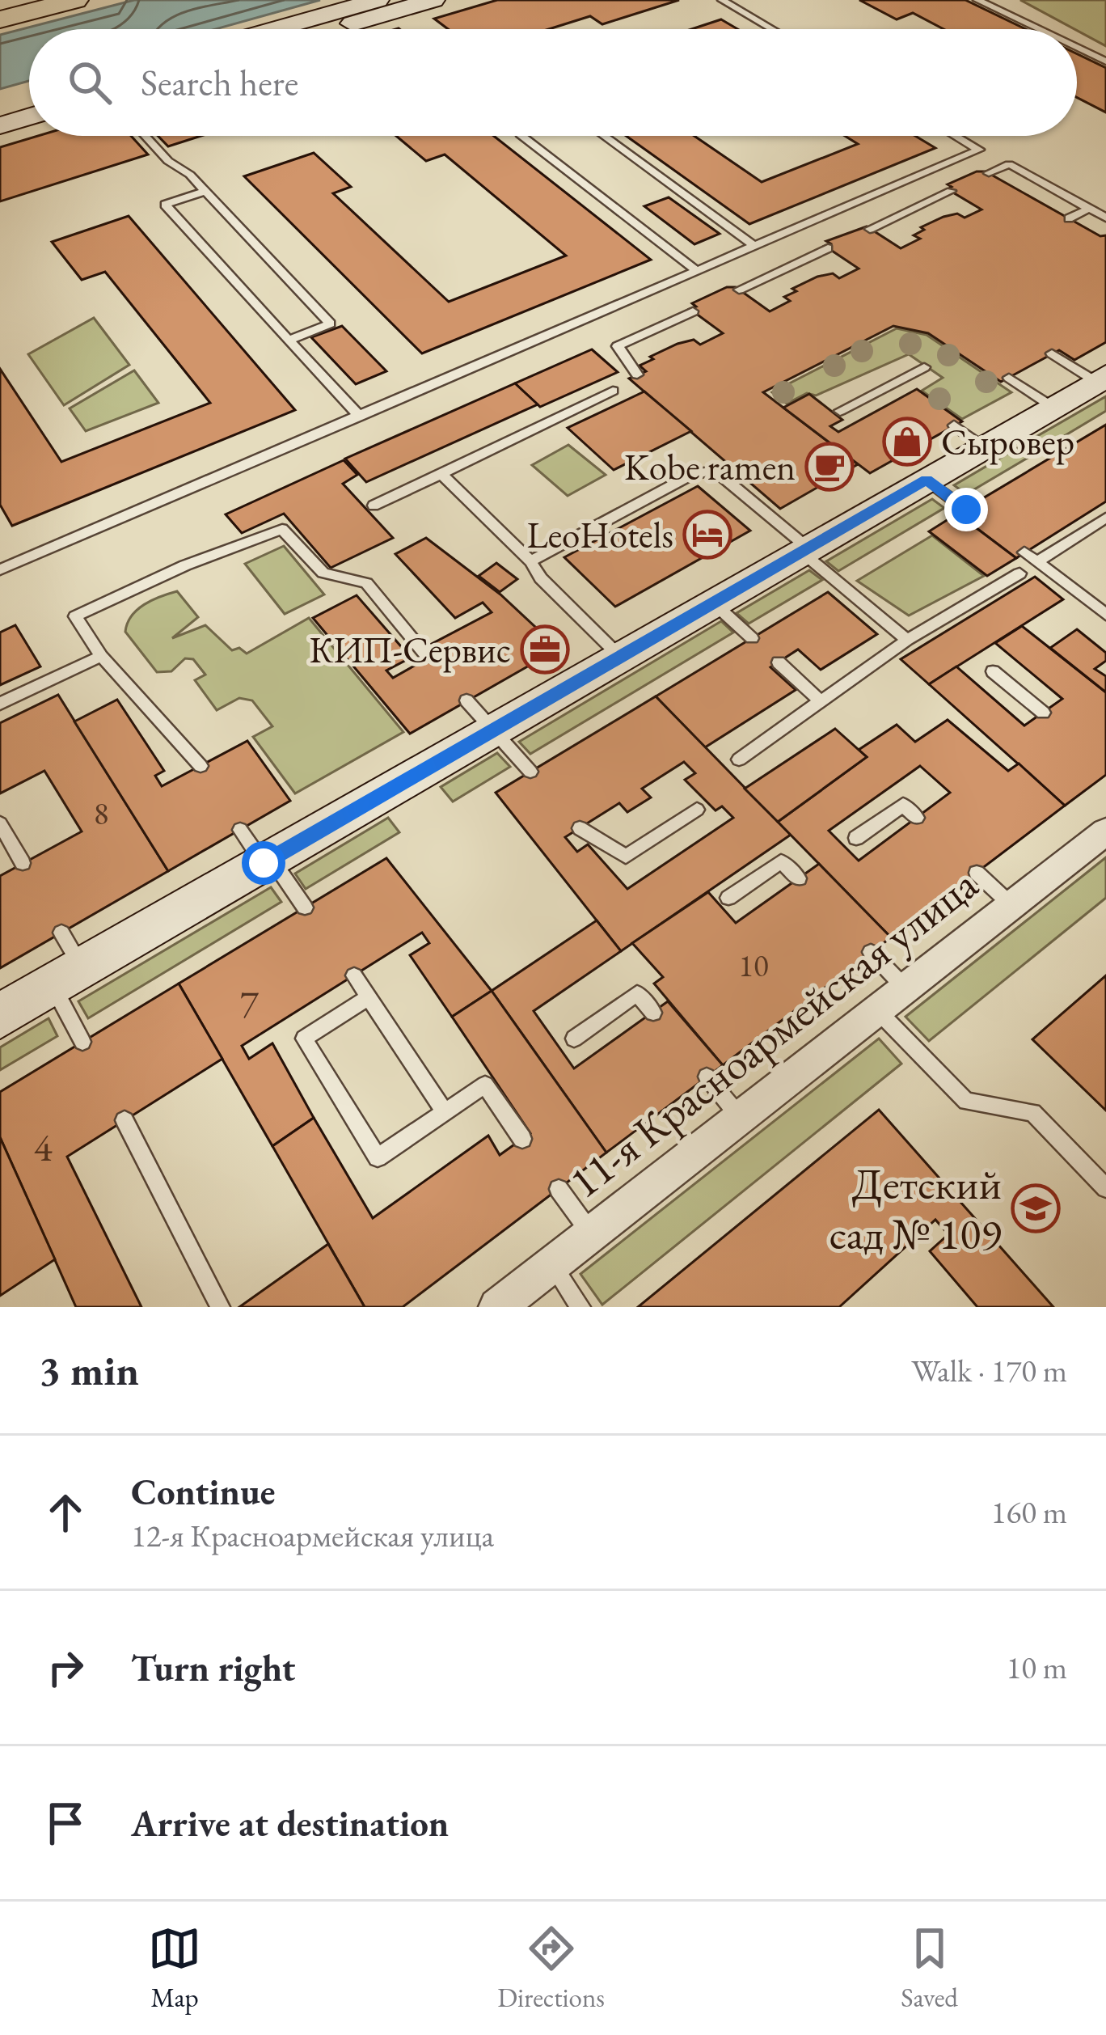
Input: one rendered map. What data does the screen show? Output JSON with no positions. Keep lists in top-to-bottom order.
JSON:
{
  "streets": {
    "street": ["11-я Красноармейская улица"]
  },
  "places": {
    "shop": ["Сыровер"],
    "cafe": ["Kobe ramen"],
    "hotel": ["LeoHotels"],
    "office": ["КИП-Сервис"],
    "school or university": ["Детский сад № 109"]
  },
  "house_numbers": [
    "8",
    "10",
    "7",
    "4"
  ],
  "page": {
    "search": "Search here",
    "heading": ["3 min", "Walk · 170 m"],
    "list": [
      ["Continue", "12-я Красноармейская улица", "160 m"],
      ["Turn right", "10 m"],
      "Arrive at destination"
    ],
    "nav": ["Map", "Directions", "Saved"]
  }
}
